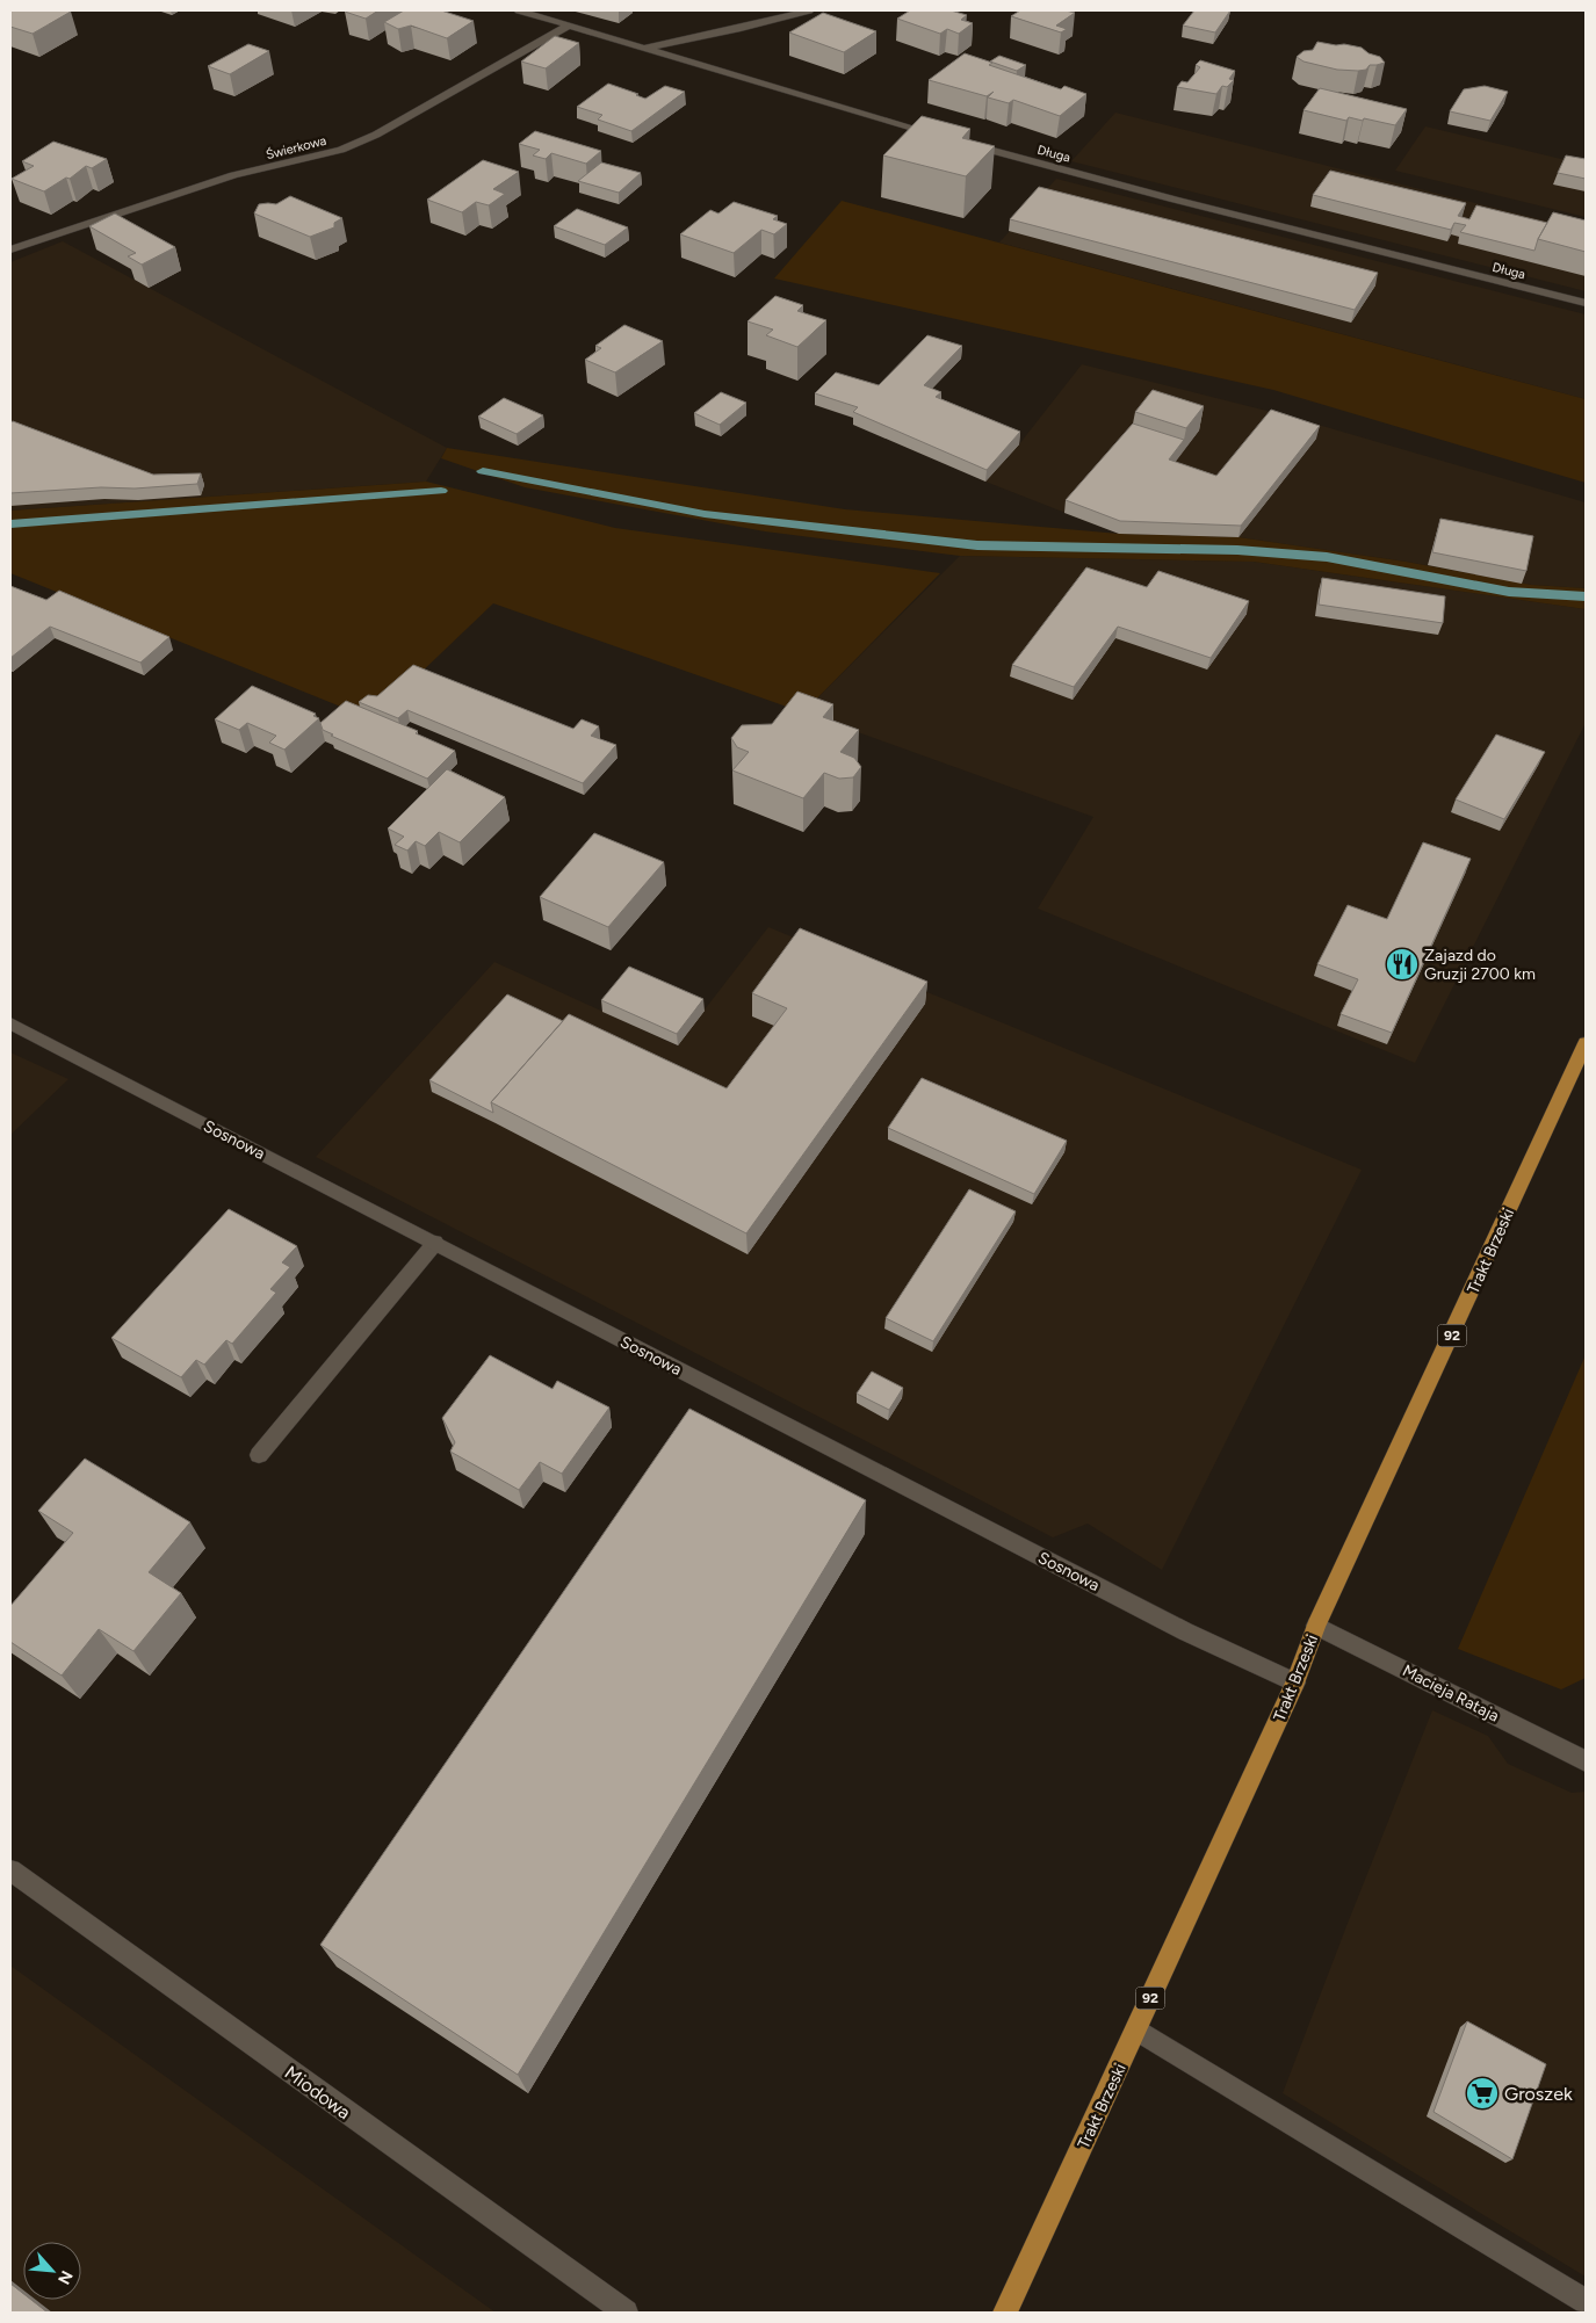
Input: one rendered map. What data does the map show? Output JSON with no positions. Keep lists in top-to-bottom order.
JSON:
{
  "streets": {
    "main road": ["Trakt Brzeski", "92"],
    "street": [
      "Świerkowa",
      "Długa",
      "Sosnowa",
      "Macieja Rataja",
      "Miodowa"
    ]
  },
  "crossings": [
    ["Sosnowa", "Trakt Brzeski"],
    ["Trakt Brzeski", "Macieja Rataja"]
  ],
  "places": {
    "restaurant": ["Zajazd do Gruzji 2700 km"],
    "supermarket": ["Groszek"]
  },
  "north": "bottom right"
}
